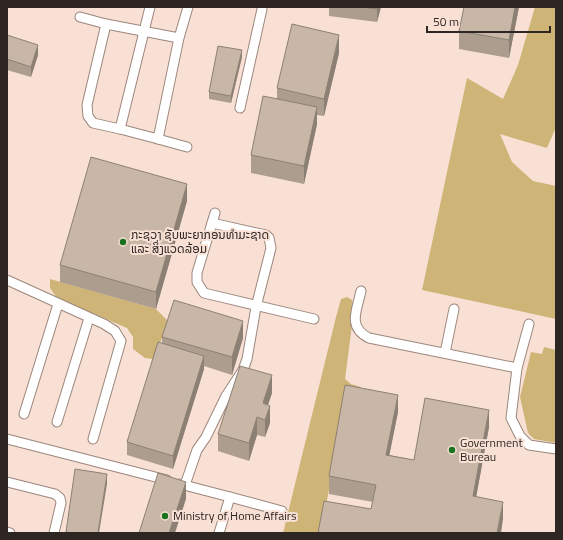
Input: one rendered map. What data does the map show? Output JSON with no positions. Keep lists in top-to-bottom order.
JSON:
{
  "places": ["ກະຊວງ ຊັບພະຍາກອນທຳມະຊາດ ແລະ ສິ່ງແວດລ້ອມ", "Government Bureau", "Ministry of Home Affairs"],
  "scale_bar": "50 m"
}
